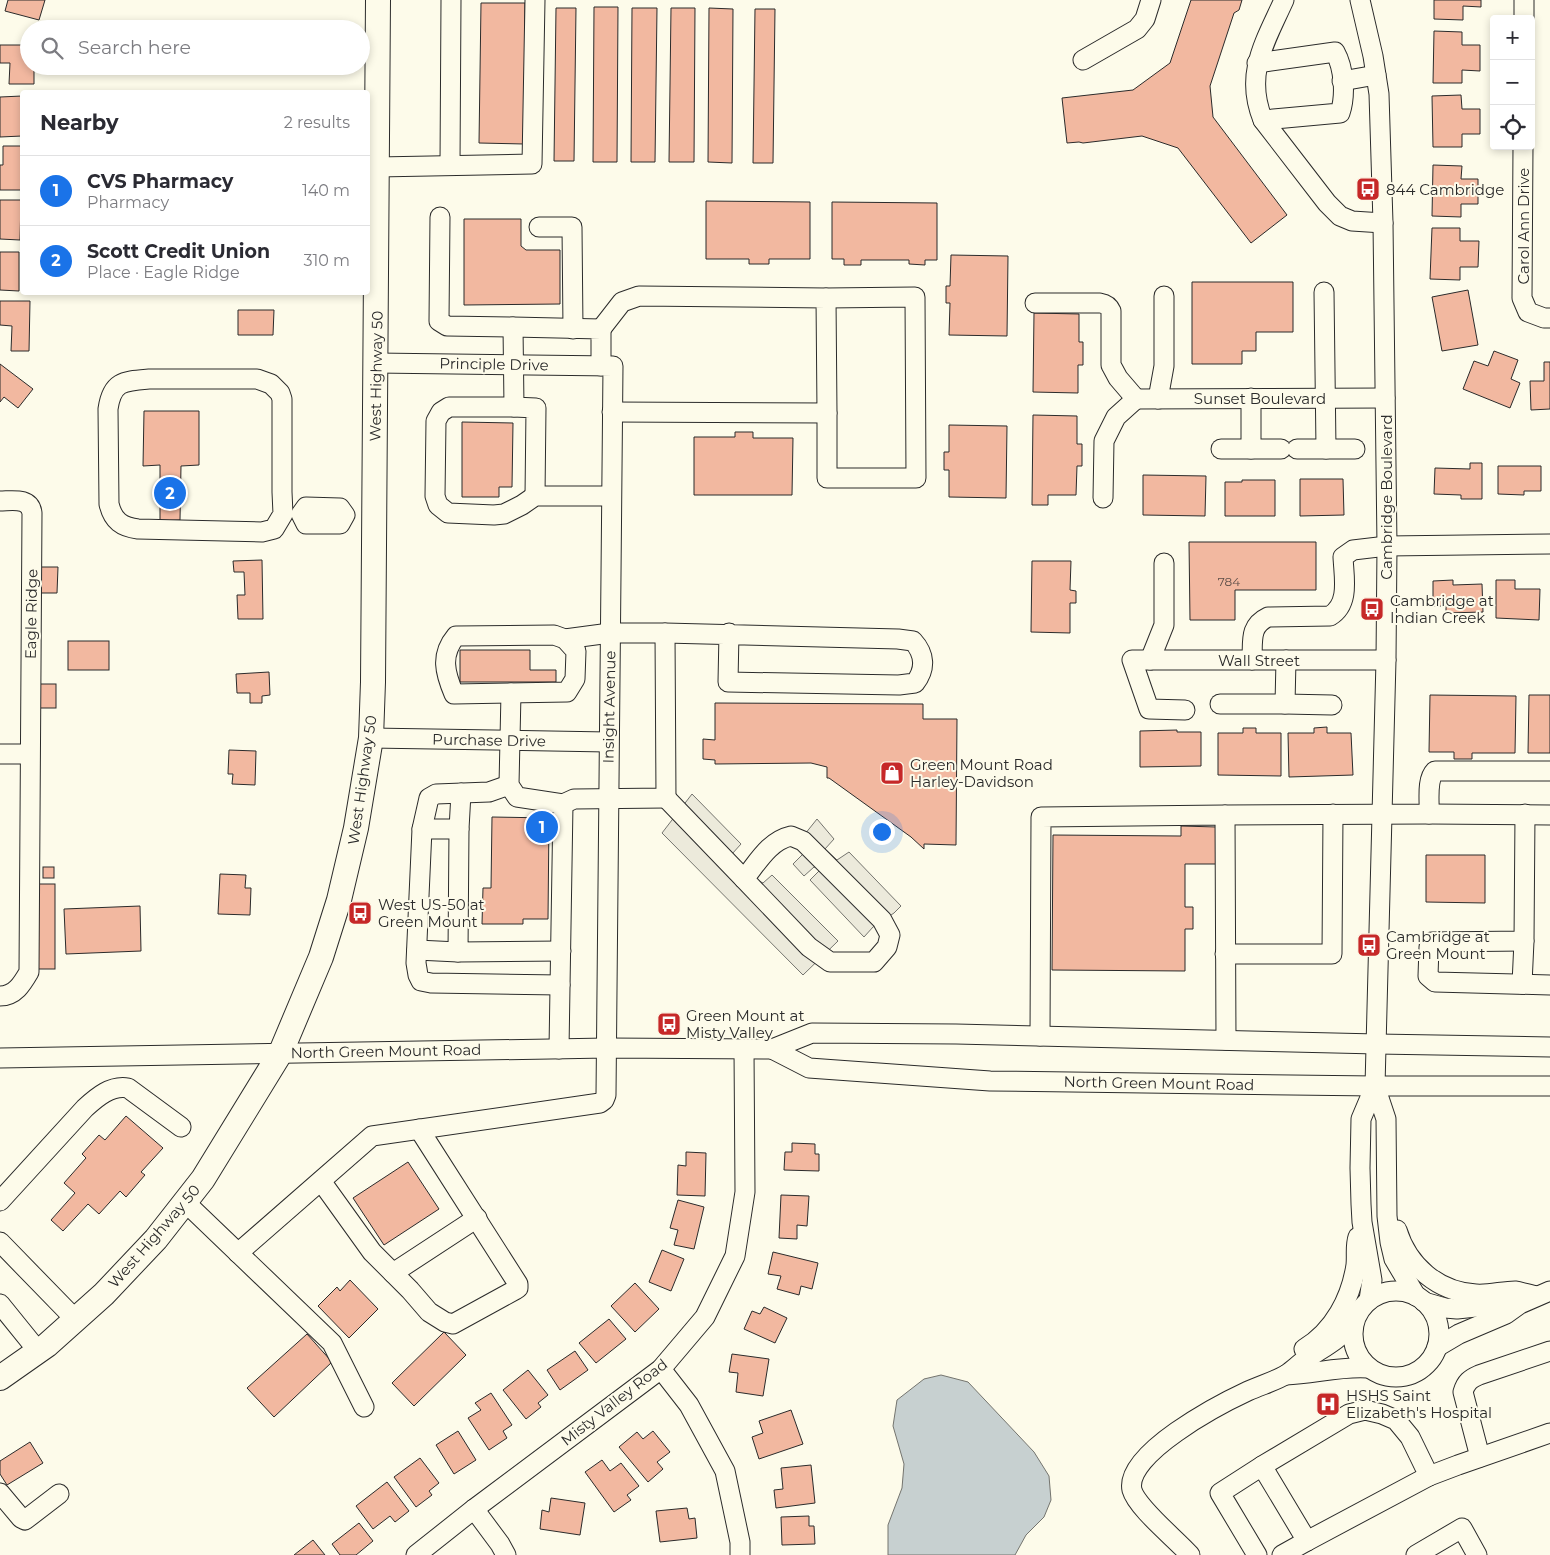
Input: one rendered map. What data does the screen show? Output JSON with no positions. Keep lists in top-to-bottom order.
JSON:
{
  "streets": {
    "main road": ["West Highway 50"],
    "street": [
      "Carol Ann Drive",
      "Principle Drive",
      "Sunset Boulevard",
      "Cambridge Boulevard",
      "Eagle Ridge",
      "Wall Street",
      "Insight Avenue",
      "Purchase Drive",
      "North Green Mount Road",
      "Misty Valley Road"
    ]
  },
  "crossings": [
    ["Principle Drive", "West Highway 50"],
    ["Principle Drive", "Insight Avenue"],
    ["West Highway 50", "Purchase Drive"],
    ["West Highway 50", "North Green Mount Road"],
    ["Sunset Boulevard", "Cambridge Boulevard"],
    ["Cambridge Boulevard", "Wall Street"],
    ["Cambridge Boulevard", "North Green Mount Road"],
    ["Insight Avenue", "Purchase Drive"],
    ["Insight Avenue", "North Green Mount Road"],
    ["North Green Mount Road", "Misty Valley Road"]
  ],
  "places": {
    "bus stop": [
      "844 Cambridge",
      "Cambridge at Indian Creek",
      "West US-50 at Green Mount",
      "Cambridge at Green Mount",
      "Green Mount at Misty Valley"
    ],
    "shop": ["Green Mount Road Harley-Davidson"],
    "hospital": ["HSHS Saint Elizabeth's Hospital"]
  },
  "house_numbers": ["784"],
  "page": {
    "map_buttons": ["+", "−"],
    "search": "Search here",
    "heading": ["Nearby", "2 results"],
    "list": [
      {
        "mark": "1",
        "name": "CVS Pharmacy",
        "note": "Pharmacy",
        "value": "140 m"
      },
      {
        "mark": "2",
        "name": "Scott Credit Union",
        "note": "Place · Eagle Ridge",
        "value": "310 m"
      }
    ],
    "pins": ["2", "1"]
  }
}
